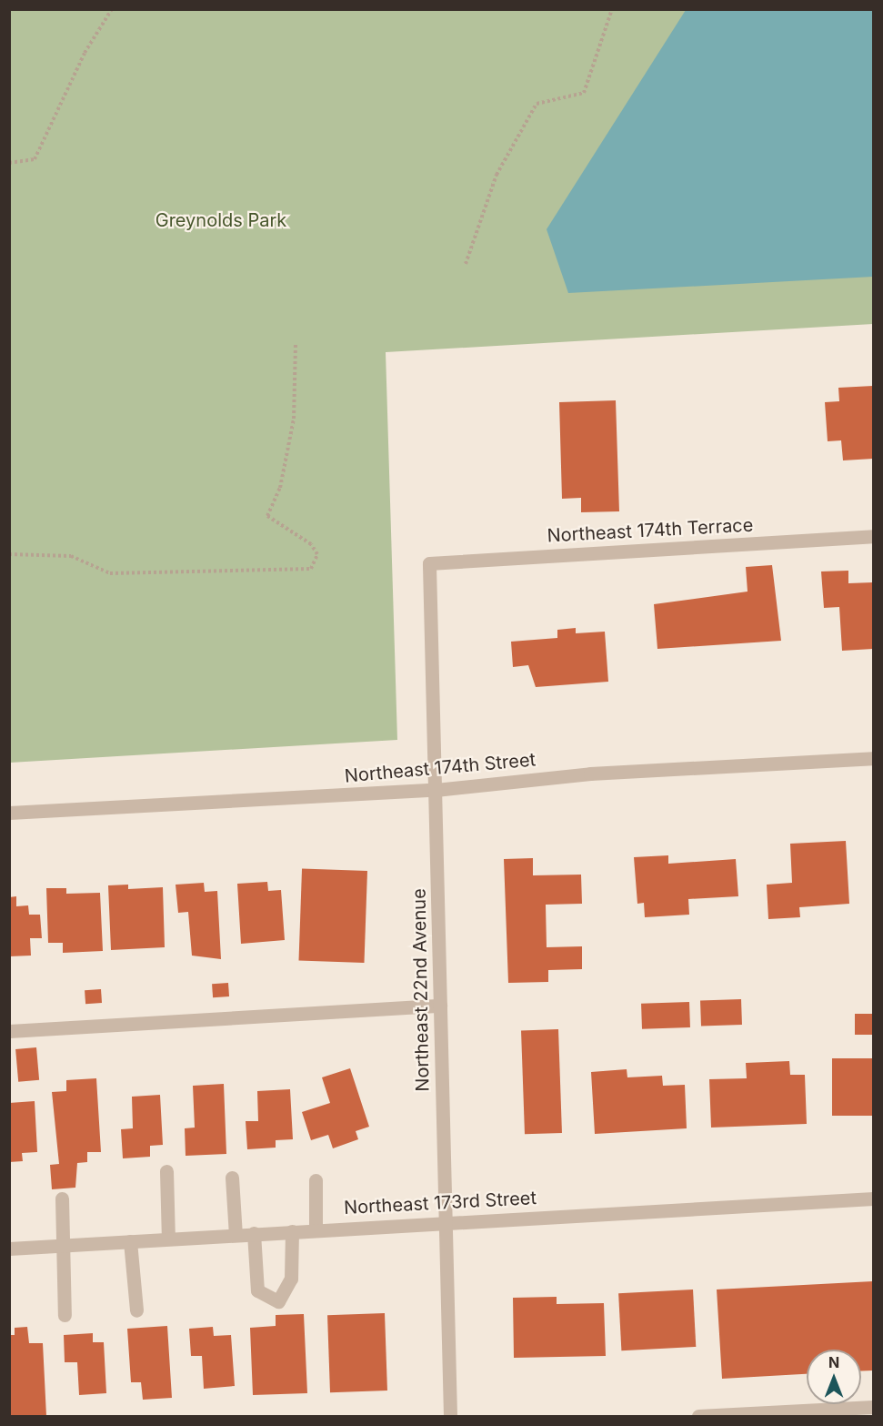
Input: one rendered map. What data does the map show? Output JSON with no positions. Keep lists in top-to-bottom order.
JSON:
{
  "streets": {
    "street": [
      "Northeast 174th Terrace",
      "Northeast 174th Street",
      "Northeast 22nd Avenue",
      "Northeast 173rd Street"
    ]
  },
  "crossings": [
    ["Northeast 174th Terrace", "Northeast 22nd Avenue"],
    ["Northeast 174th Street", "Northeast 22nd Avenue"],
    ["Northeast 22nd Avenue", "Northeast 173rd Street"]
  ],
  "parks": ["Greynolds Park"],
  "north": "top"
}
